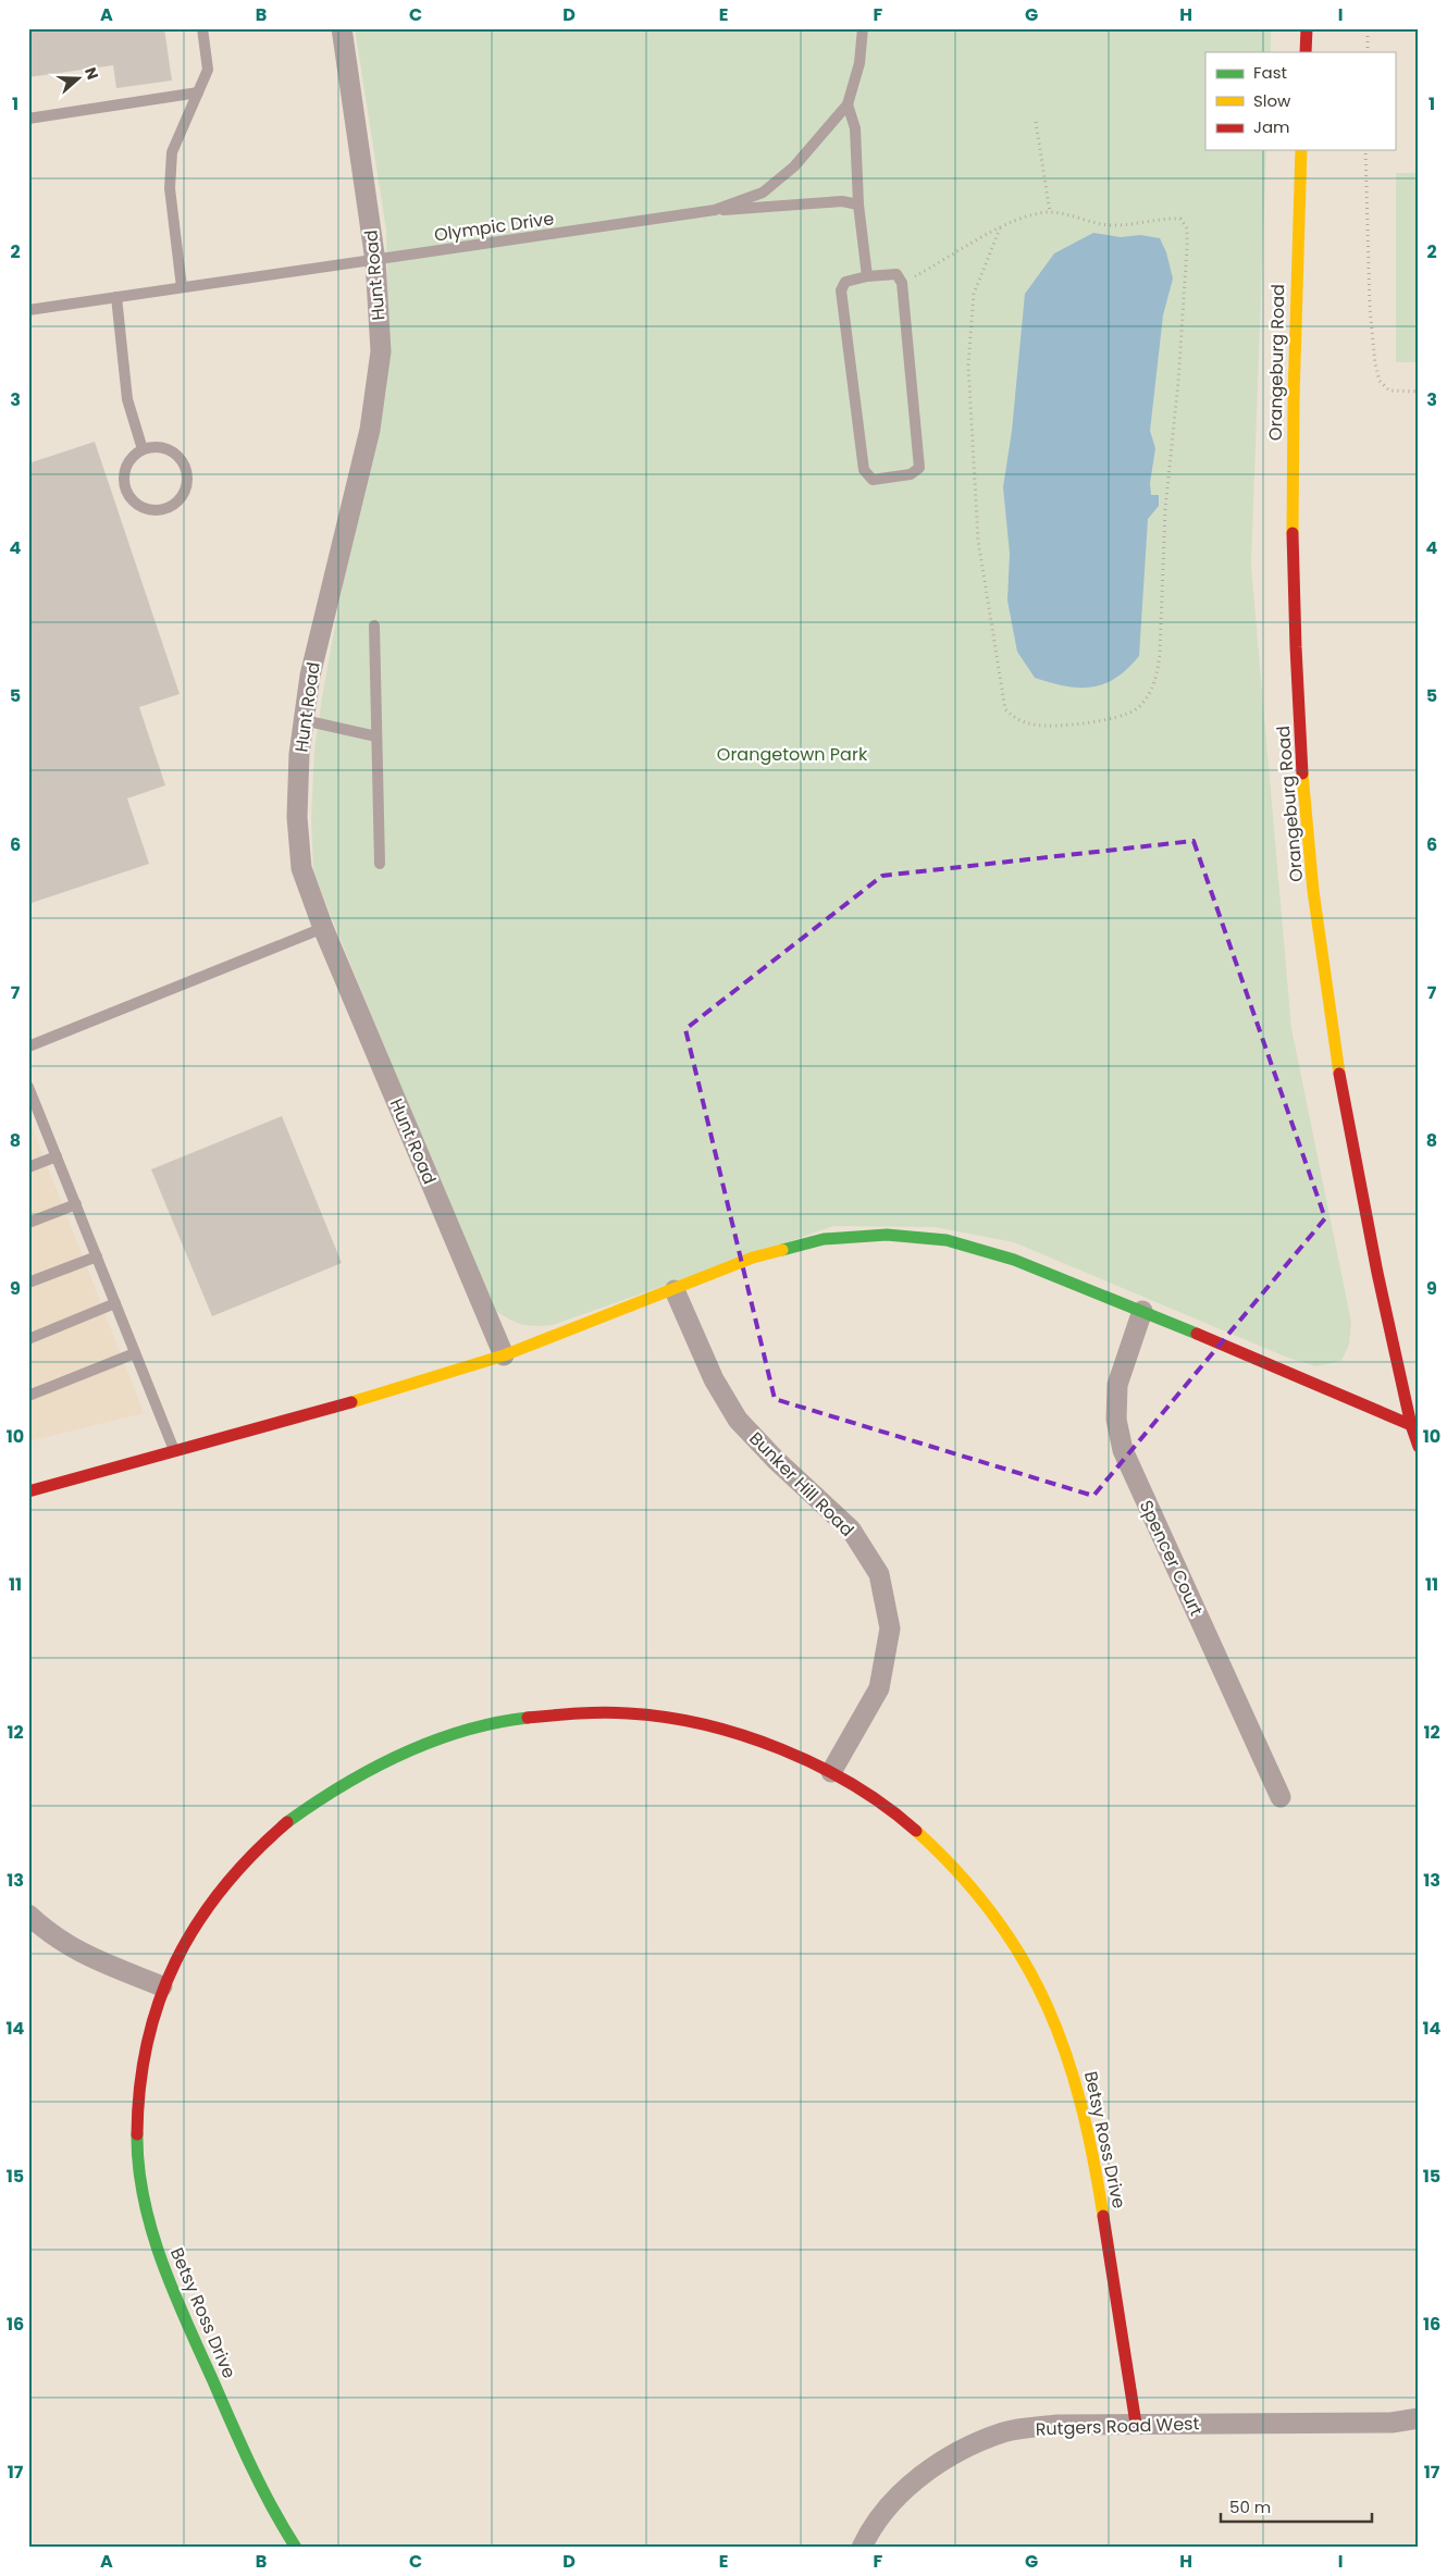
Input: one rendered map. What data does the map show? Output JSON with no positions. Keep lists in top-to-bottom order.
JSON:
{
  "streets": {
    "street": [
      "Hunt Road",
      "Orangeburg Road",
      "Bunker Hill Road",
      "Spencer Court",
      "Betsy Ross Drive",
      "Rutgers Road West"
    ],
    "lane": ["Olympic Drive"]
  },
  "crossings": [
    ["Olympic Drive", "Hunt Road"],
    ["Bunker Hill Road", "Betsy Ross Drive"],
    ["Betsy Ross Drive", "Rutgers Road West"]
  ],
  "parks": ["Orangetown Park"],
  "legend": ["Fast", "Slow", "Jam"],
  "scale_bar": "50 m",
  "north": "right",
  "grid": {
    "columns": [
      "A",
      "B",
      "C",
      "D",
      "E",
      "F",
      "G",
      "H",
      "I"
    ],
    "rows": [
      "1",
      "2",
      "3",
      "4",
      "5",
      "6",
      "7",
      "8",
      "9",
      "10",
      "11",
      "12",
      "13",
      "14",
      "15",
      "16",
      "17"
    ]
  }
}
